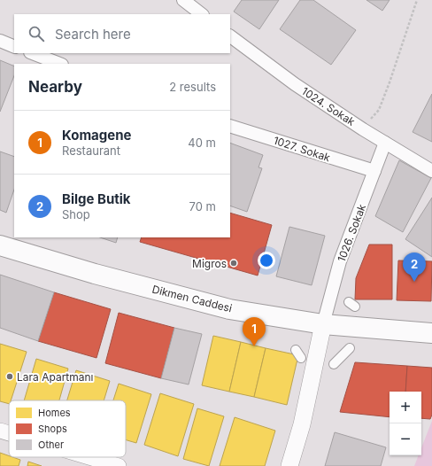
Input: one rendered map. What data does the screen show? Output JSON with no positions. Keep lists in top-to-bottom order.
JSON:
{
  "streets": {
    "main road": ["Dikmen Caddesi"],
    "street": ["1024. Sokak", "1027. Sokak", "1026. Sokak"]
  },
  "crossings": [
    ["1024. Sokak", "1026. Sokak"],
    ["1027. Sokak", "1026. Sokak"],
    ["1026. Sokak", "Dikmen Caddesi"]
  ],
  "places": ["Migros", "Lara Apartmanı"],
  "legend": ["Homes", "Shops", "Other"],
  "page": {
    "search": "Search here",
    "heading": ["Nearby", "2 results"],
    "list": [
      {
        "mark": "1",
        "name": "Komagene",
        "note": "Restaurant",
        "value": "40 m"
      },
      {
        "mark": "2",
        "name": "Bilge Butik",
        "note": "Shop",
        "value": "70 m"
      }
    ],
    "pins": ["2", "1"],
    "map_buttons": ["+", "−"]
  }
}
